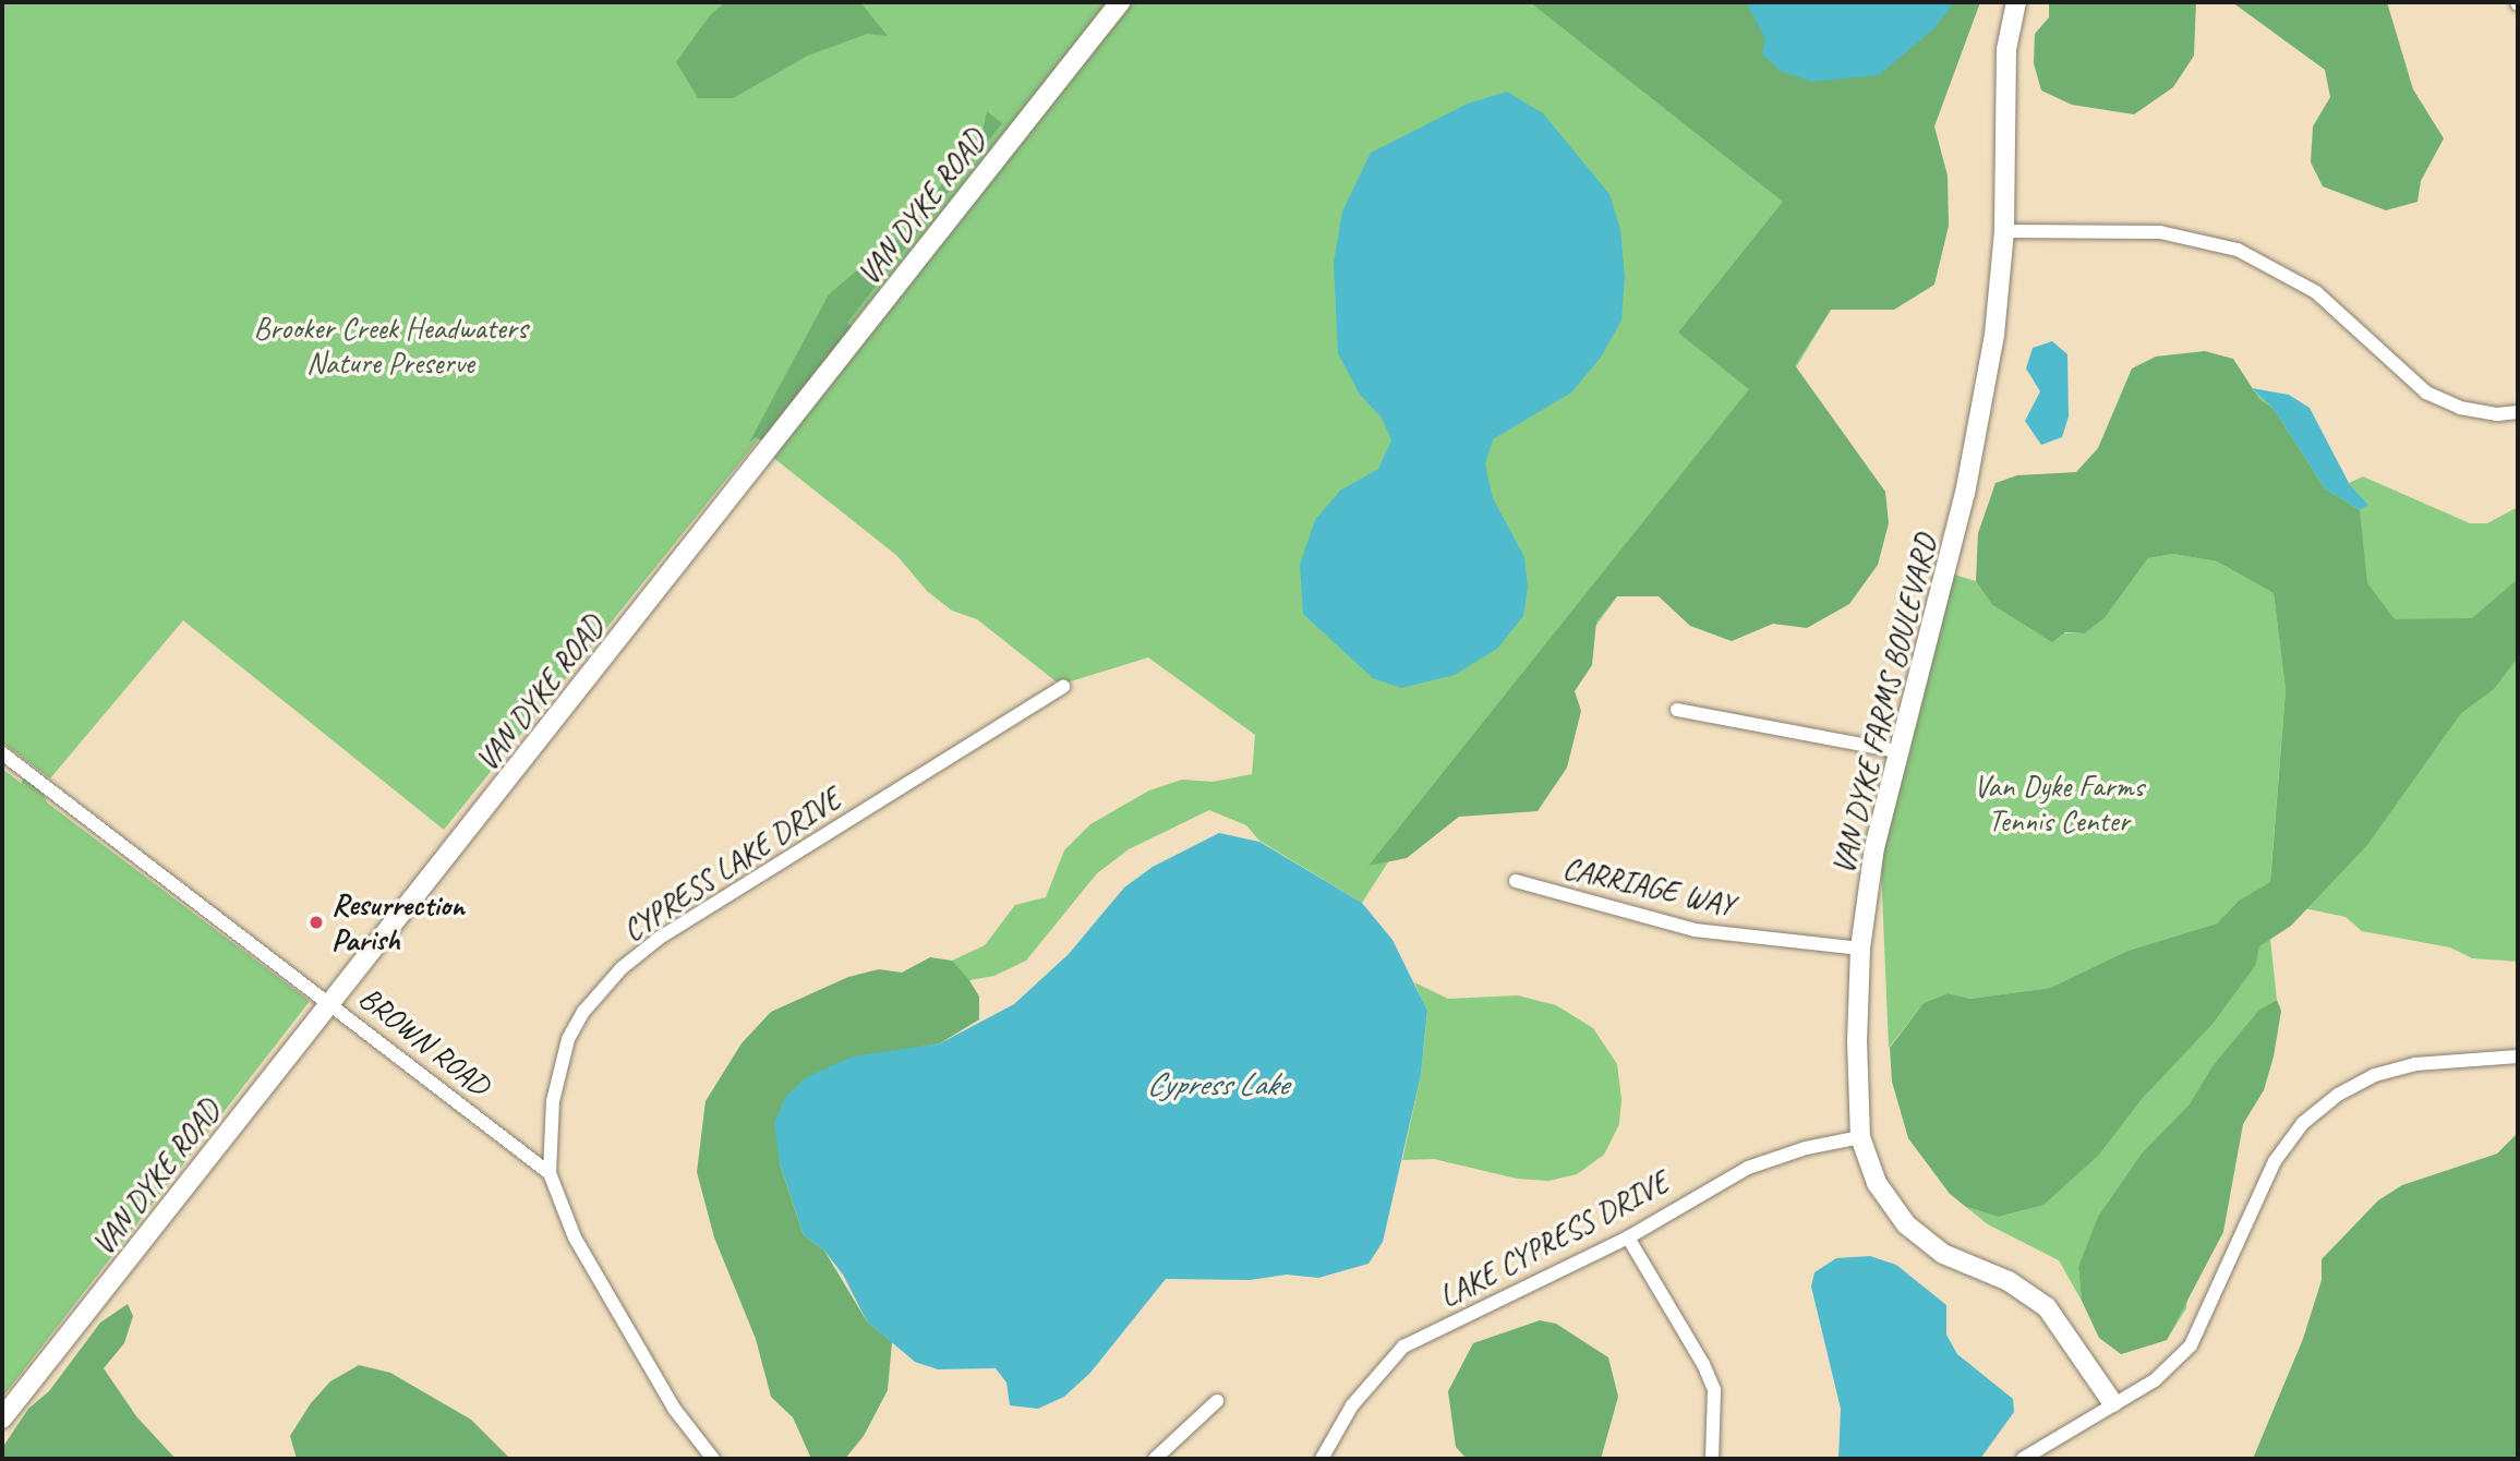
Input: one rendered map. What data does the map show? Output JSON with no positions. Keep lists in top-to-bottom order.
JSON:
{
  "streets": {
    "main road": ["VAN DYKE ROAD", "VAN DYKE FARMS BOULEVARD"],
    "street": [
      "CYPRESS LAKE DRIVE",
      "CARRIAGE WAY",
      "BROWN ROAD",
      "LAKE CYPRESS DRIVE"
    ]
  },
  "crossings": [
    ["VAN DYKE ROAD", "BROWN ROAD"],
    ["VAN DYKE FARMS BOULEVARD", "CARRIAGE WAY"],
    ["VAN DYKE FARMS BOULEVARD", "LAKE CYPRESS DRIVE"],
    ["CYPRESS LAKE DRIVE", "BROWN ROAD"]
  ],
  "water": ["Cypress Lake"],
  "parks": ["Brooker Creek Headwaters Nature Preserve", "Van Dyke Farms Tennis Center"],
  "places": ["Resurrection Parish"]
}
